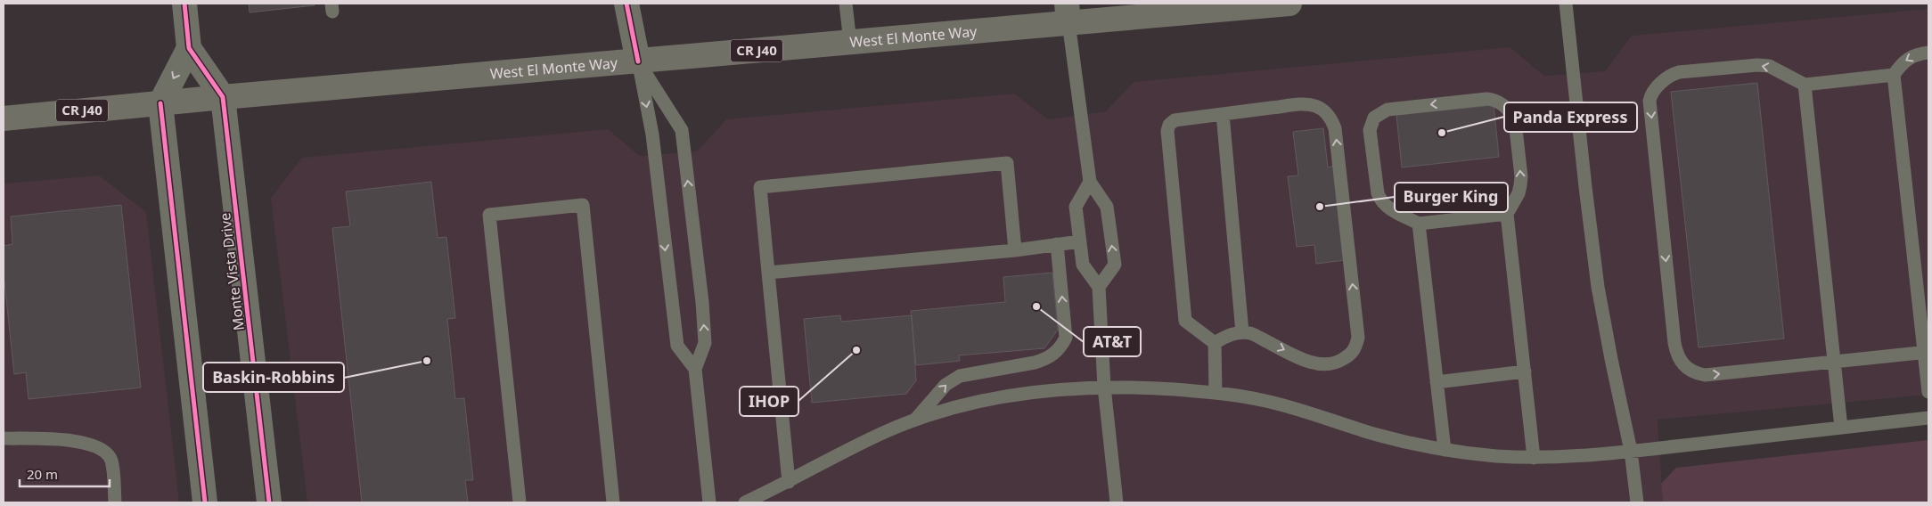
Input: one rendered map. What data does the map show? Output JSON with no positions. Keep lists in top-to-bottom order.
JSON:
{
  "streets": {
    "main road": ["West El Monte Way", "CR J40"],
    "street": ["Monte Vista Drive"]
  },
  "crossings": [
    ["West El Monte Way", "Monte Vista Drive"]
  ],
  "places": [
    "Panda Express",
    "Burger King",
    "AT&T",
    "IHOP",
    "Baskin-Robbins"
  ],
  "scale_bar": "20 m"
}
